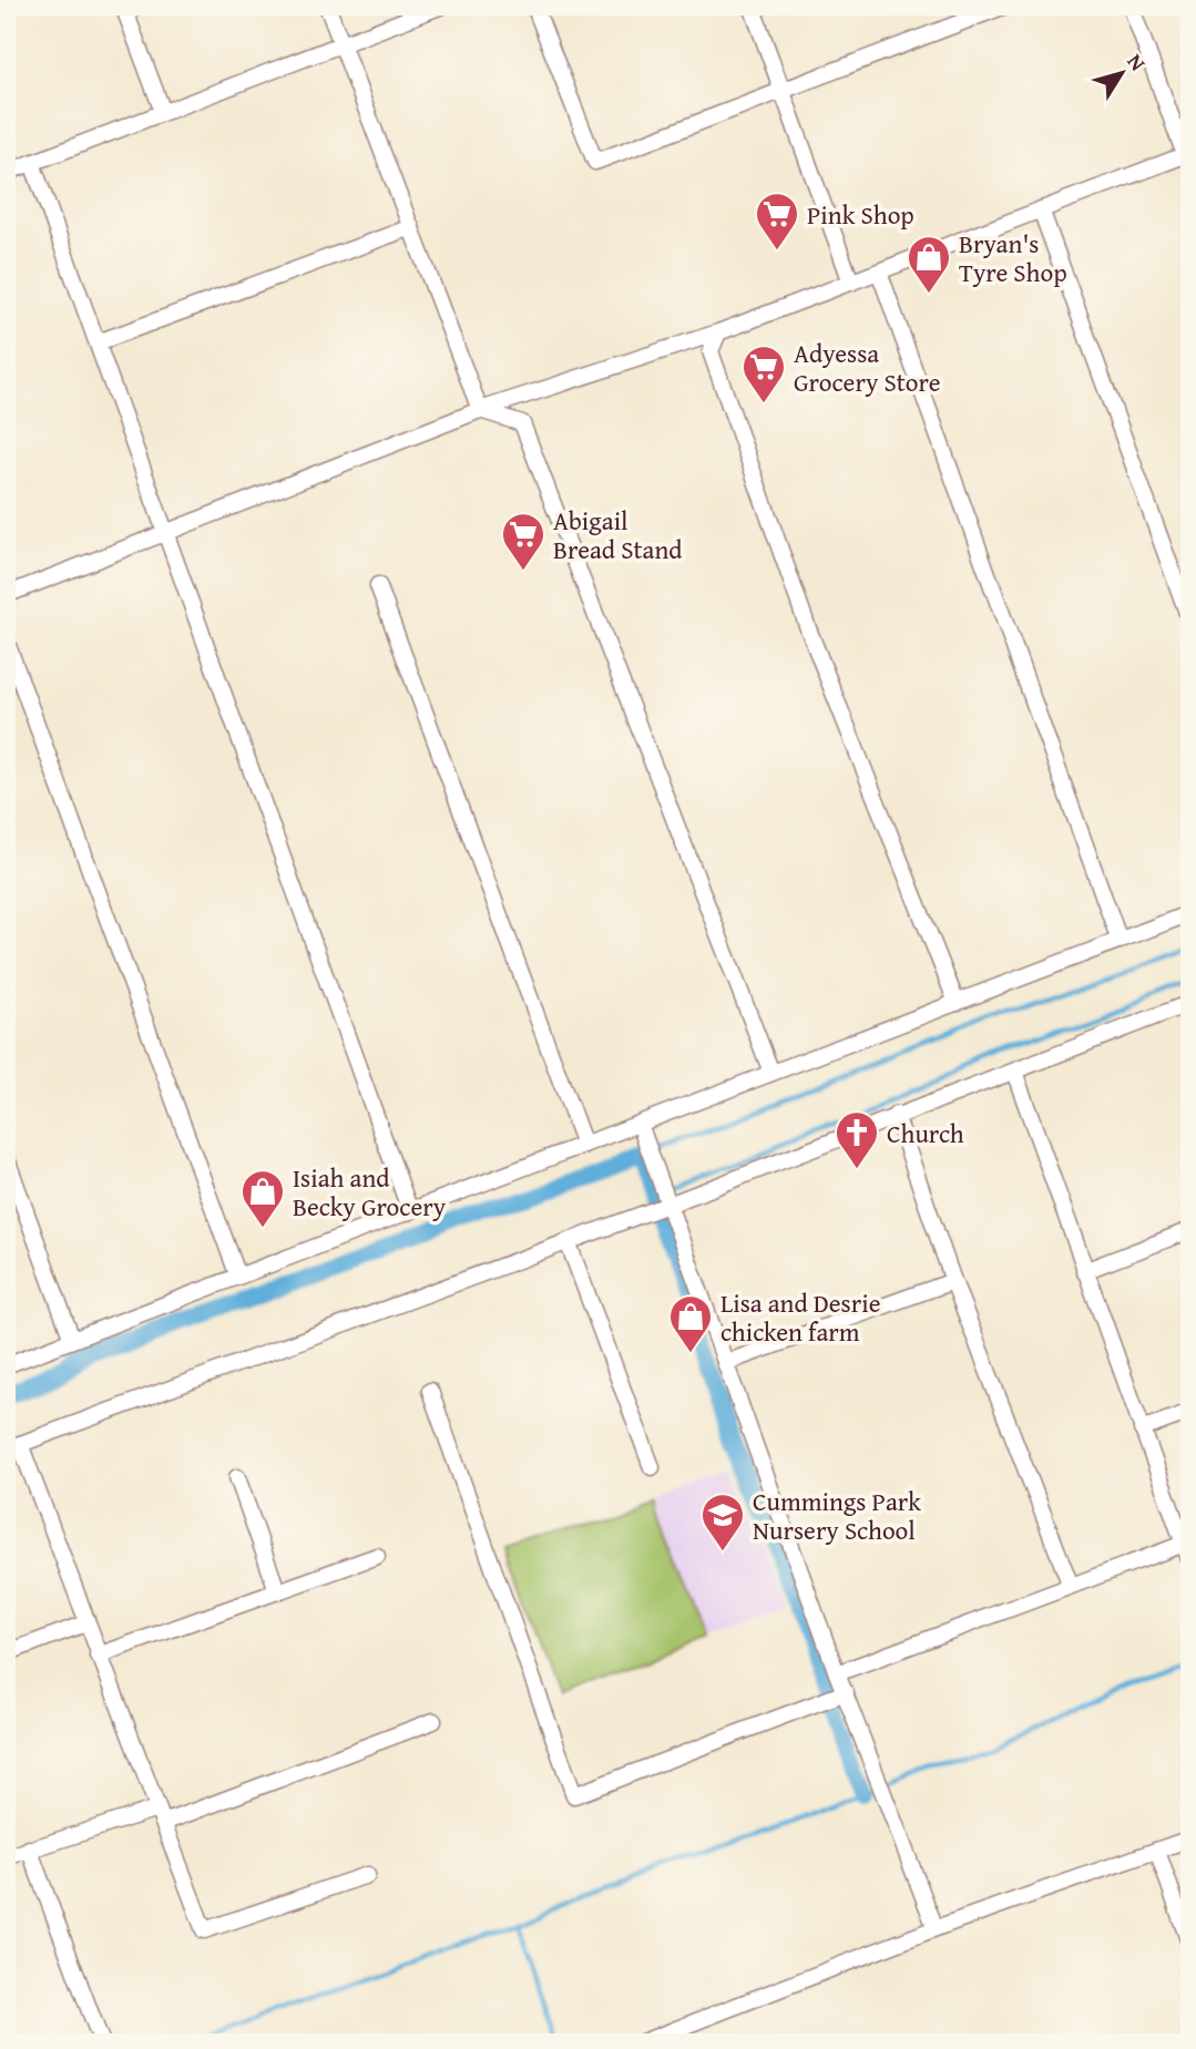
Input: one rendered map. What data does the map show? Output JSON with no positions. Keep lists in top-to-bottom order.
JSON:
{
  "places": {
    "supermarket": ["Pink Shop", "Adyessa Grocery Store", "Abigail Bread Stand"],
    "shop": ["Bryan's Tyre Shop", "Isiah and Becky Grocery", "Lisa and Desrie chicken farm"],
    "church": ["Church"],
    "school or university": ["Cummings Park Nursery School"]
  },
  "north": "top right"
}
